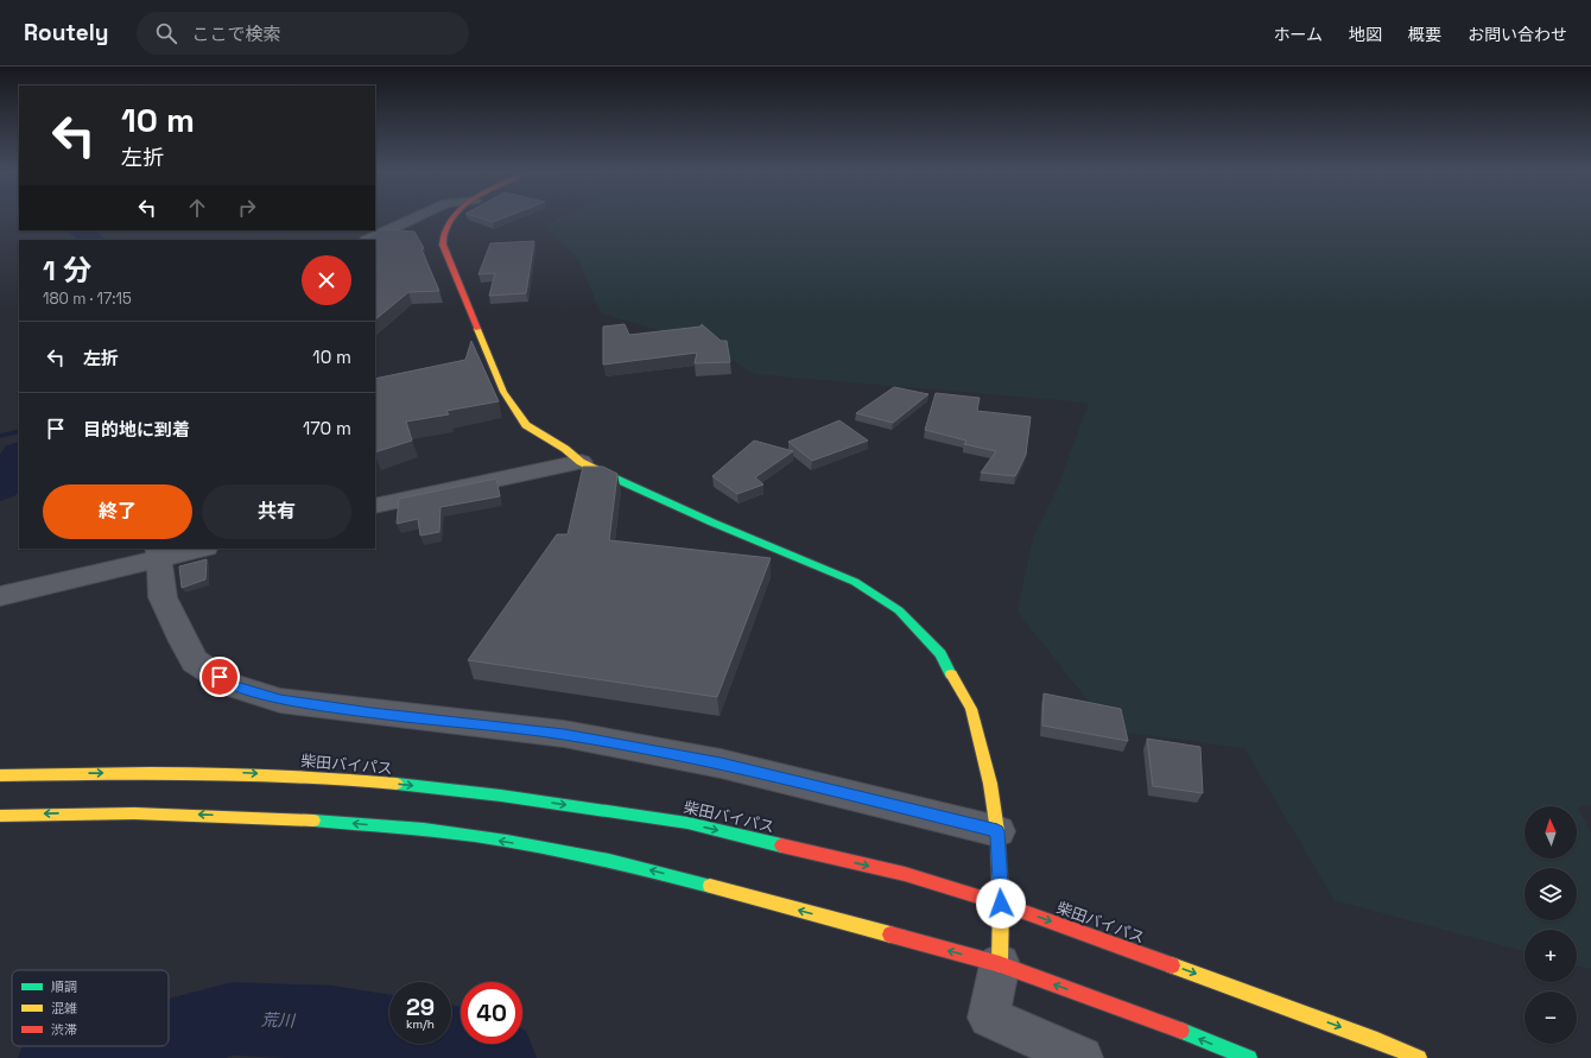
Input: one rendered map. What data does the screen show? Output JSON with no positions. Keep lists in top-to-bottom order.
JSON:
{
  "streets": {
    "main road": ["柴田バイパス"]
  },
  "water": ["荒川"],
  "legend": ["順調", "混雑", "渋滞"],
  "north": "top",
  "page": {
    "header": "Routely",
    "search": "ここで検索",
    "nav": [
      "ホーム",
      "地図",
      "概要",
      "お問い合わせ"
    ],
    "turn": ["10 m", "左折"],
    "heading": ["1 分", "180 m · 17:15"],
    "list": [
      {
        "name": "左折",
        "value": "10 m"
      },
      {
        "name": "目的地に到着",
        "value": "170 m"
      }
    ],
    "buttons": ["終了", "共有"],
    "map_buttons": ["+", "−"],
    "speed": "29 km/h",
    "limit": "40"
  }
}
